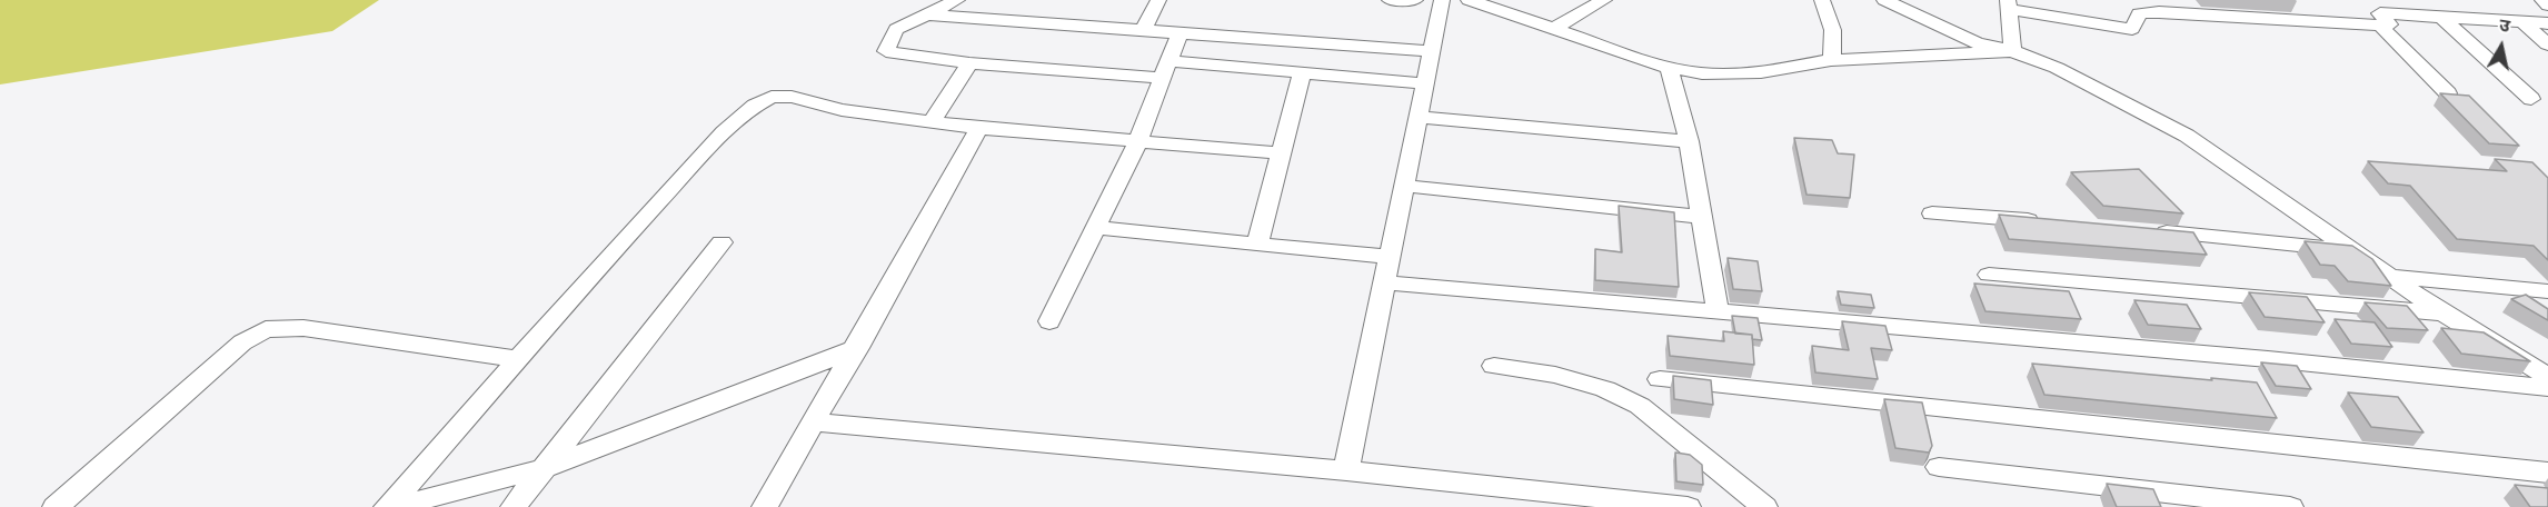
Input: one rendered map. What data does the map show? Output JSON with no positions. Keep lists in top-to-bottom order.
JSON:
{
  "north": "top"
}
